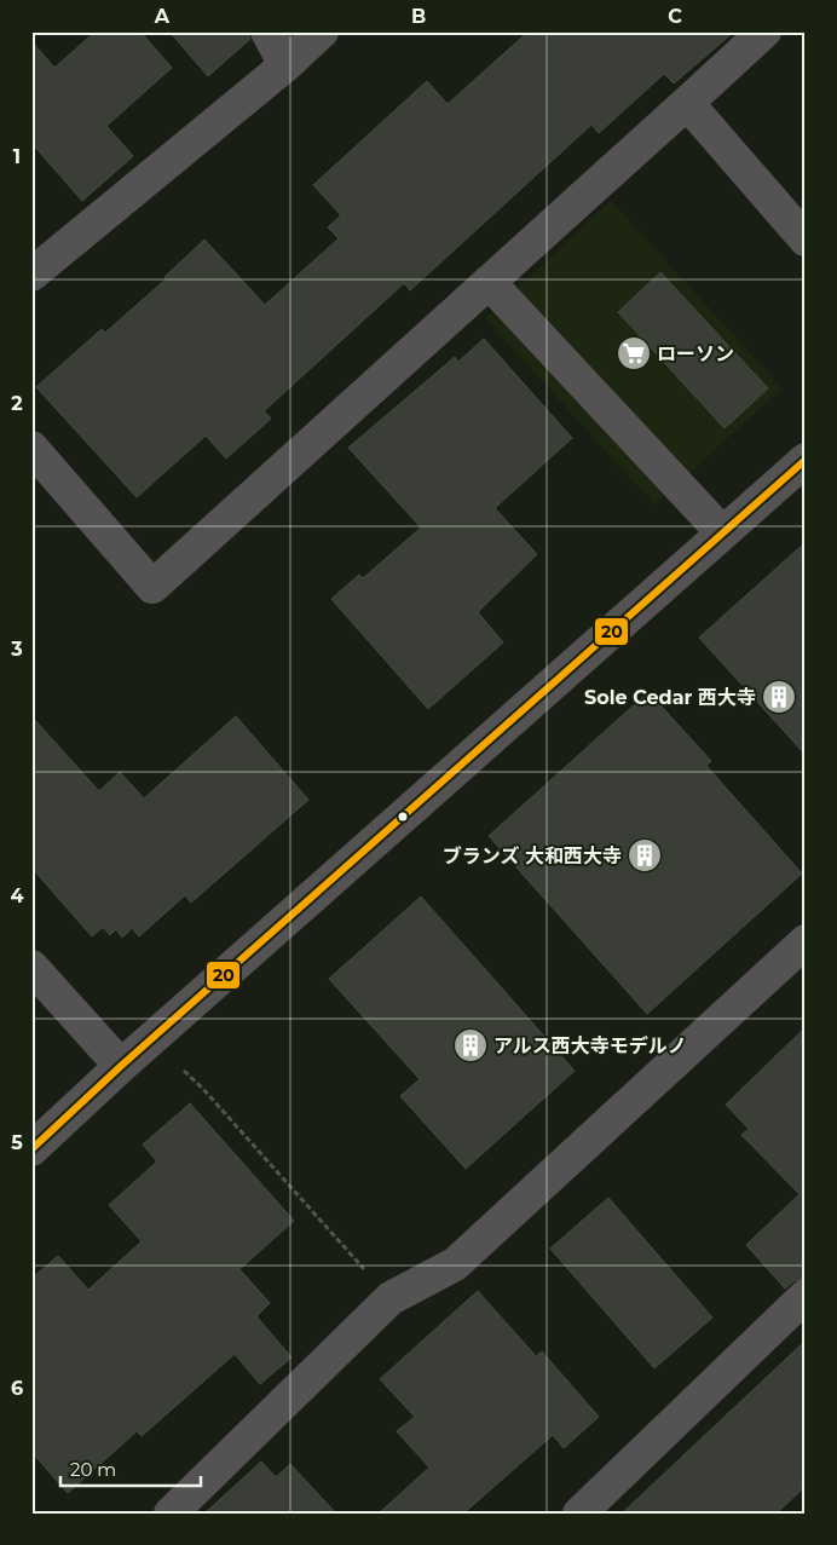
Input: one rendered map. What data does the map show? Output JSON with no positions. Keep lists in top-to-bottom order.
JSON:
{
  "places": {
    "supermarket": ["ローソン"],
    "building": ["Sole Cedar 西大寺", "ブランズ 大和西大寺", "アルス西大寺モデルノ"]
  },
  "lines": ["transit line 20"],
  "scale_bar": "20 m",
  "grid": {
    "columns": ["A", "B", "C"],
    "rows": [
      "1",
      "2",
      "3",
      "4",
      "5",
      "6"
    ]
  }
}
